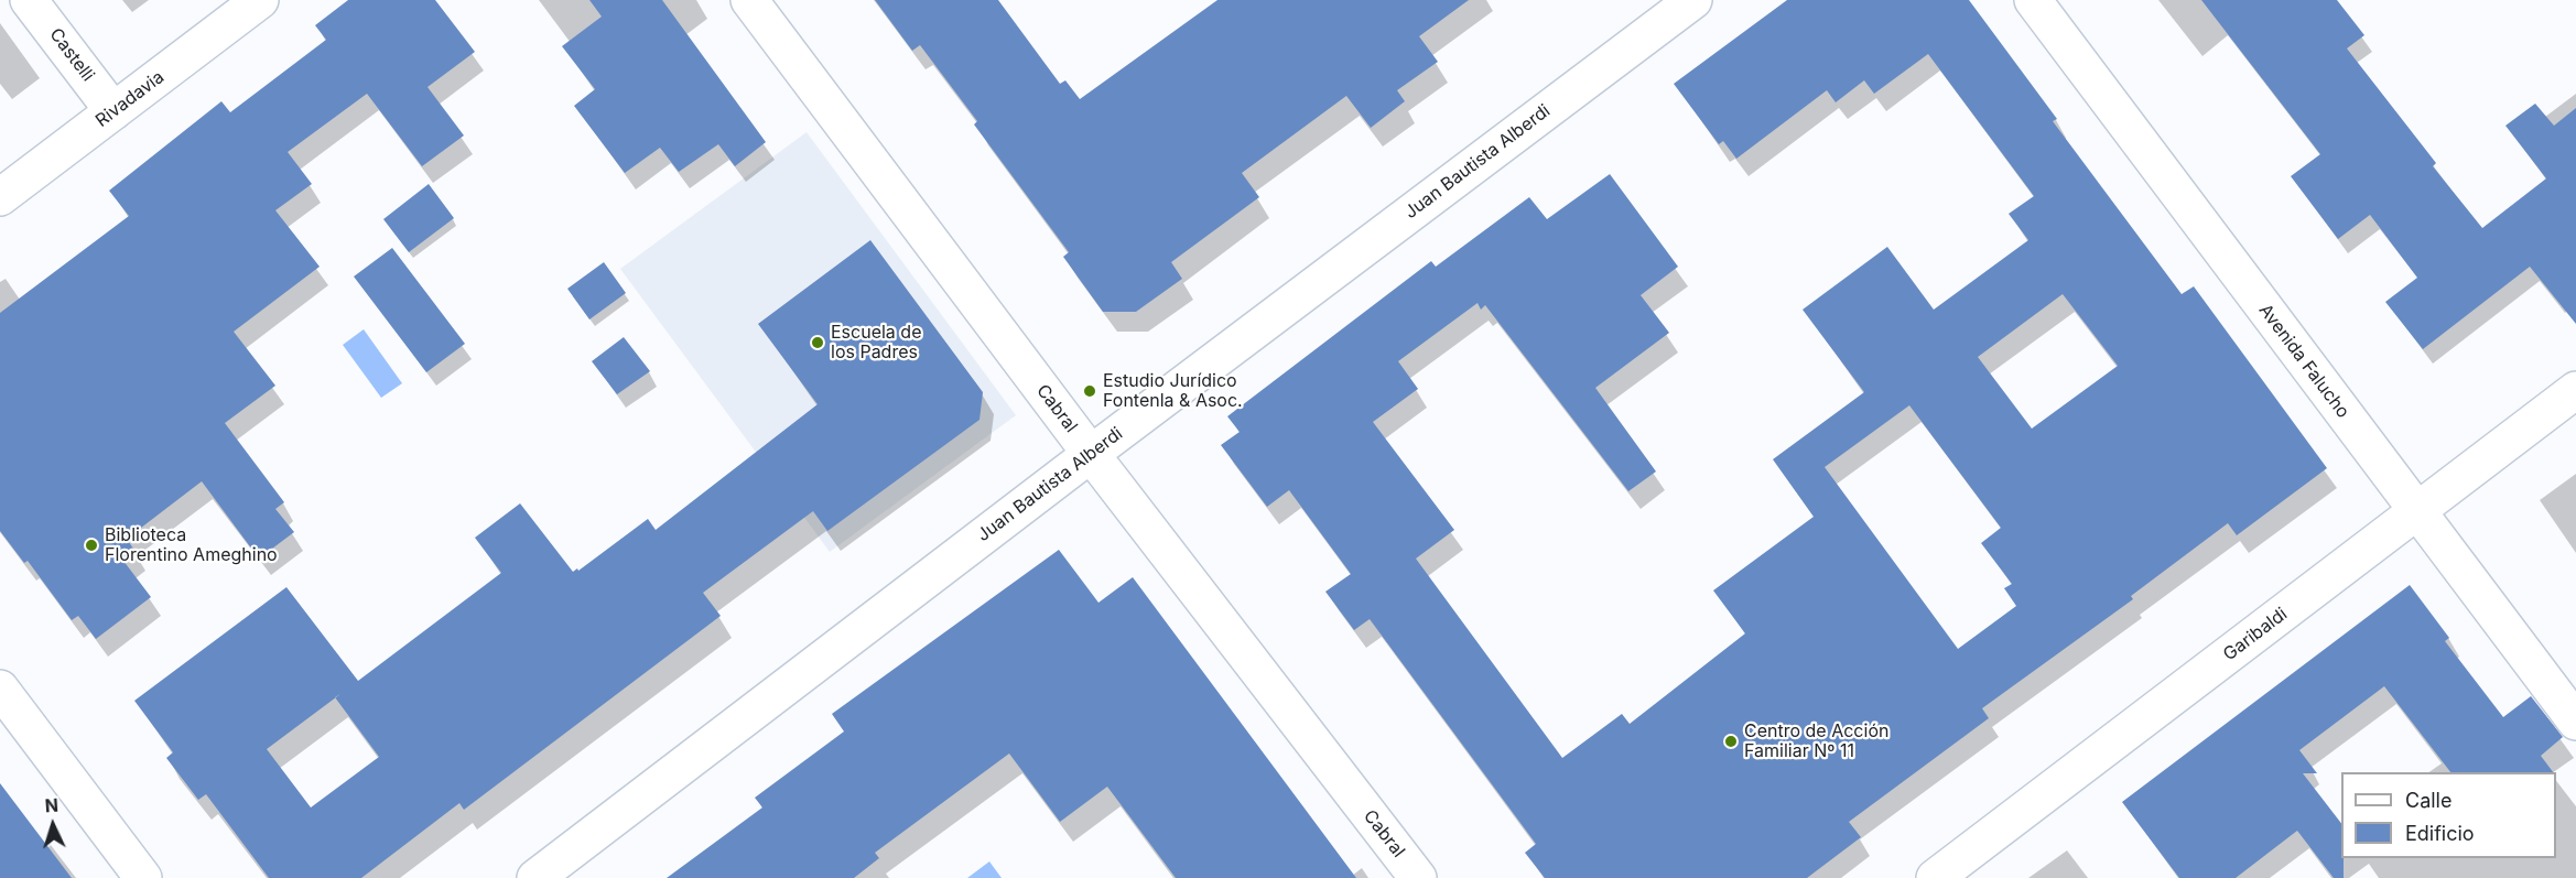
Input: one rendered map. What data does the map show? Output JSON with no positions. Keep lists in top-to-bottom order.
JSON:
{
  "streets": {
    "street": [
      "Castelli",
      "Rivadavia",
      "Juan Bautista Alberdi",
      "Avenida Falucho",
      "Cabral",
      "Garibaldi"
    ]
  },
  "crossings": [
    ["Castelli", "Rivadavia"],
    ["Juan Bautista Alberdi", "Cabral"],
    ["Avenida Falucho", "Garibaldi"]
  ],
  "places": [
    "Escuela de los Padres",
    "Estudio Jurídico Fontenla & Asoc.",
    "Biblioteca Florentino Ameghino",
    "Centro de Acción Familiar Nº 11"
  ],
  "legend": ["Calle", "Edificio"],
  "north": "top"
}
